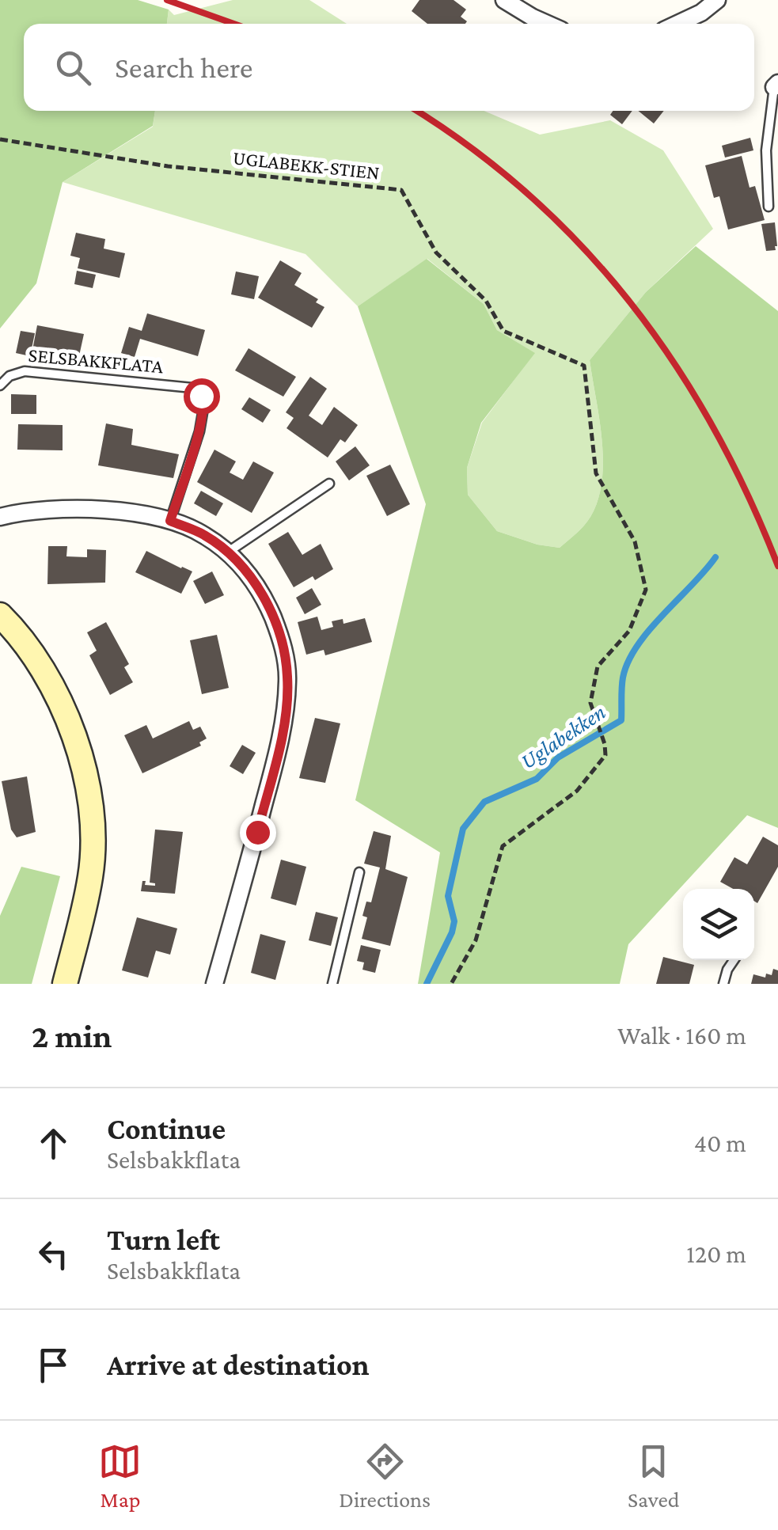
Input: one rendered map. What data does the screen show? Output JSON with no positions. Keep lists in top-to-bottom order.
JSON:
{
  "streets": {
    "lane": ["SELSBAKKFLATA"],
    "path": ["UGLABEKK-STIEN"]
  },
  "water": ["Uglabekken"],
  "page": {
    "search": "Search here",
    "heading": ["2 min", "Walk · 160 m"],
    "list": [
      ["Continue", "Selsbakkflata", "40 m"],
      ["Turn left", "Selsbakkflata", "120 m"],
      "Arrive at destination"
    ],
    "nav": ["Map", "Directions", "Saved"]
  }
}
